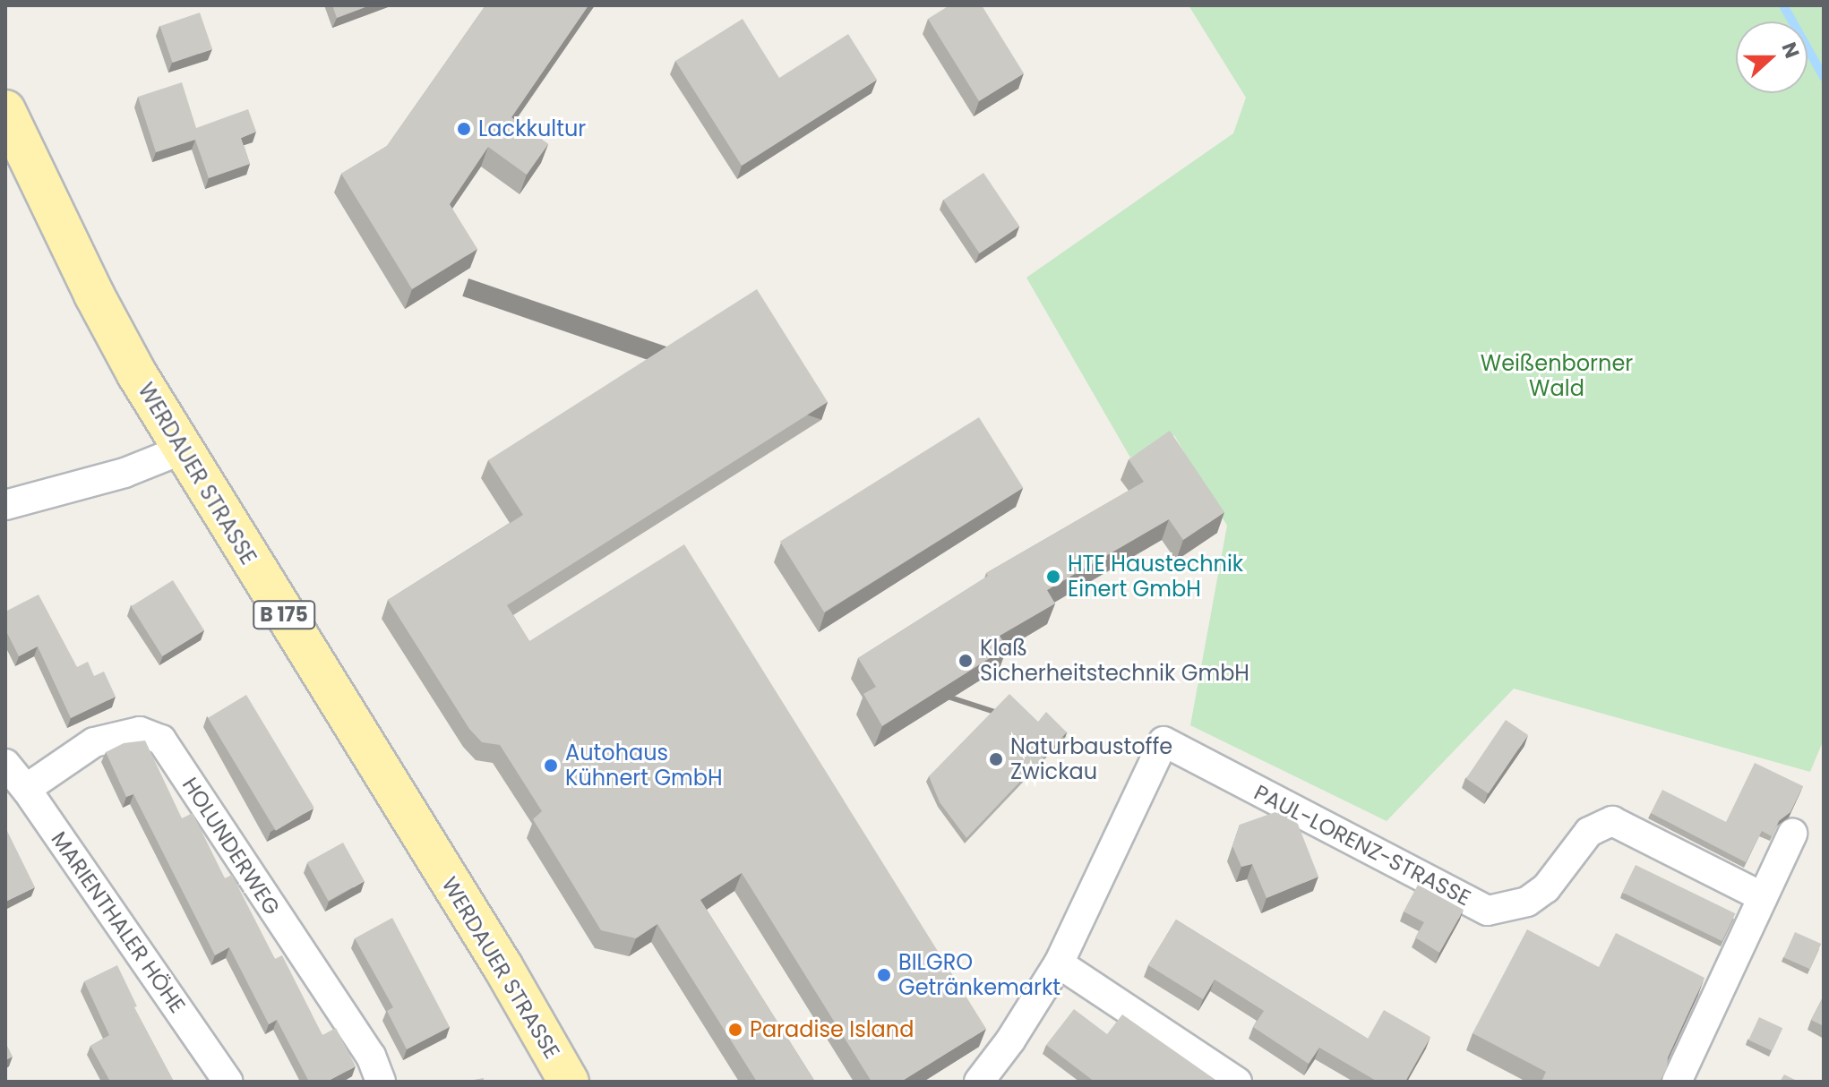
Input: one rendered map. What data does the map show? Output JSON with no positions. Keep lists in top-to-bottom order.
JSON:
{
  "streets": {
    "main road": ["WERDAUER STRASSE", "B 175"],
    "street": ["PAUL-LORENZ-STRASSE", "HOLUNDERWEG", "MARIENTHALER HÖHE"]
  },
  "crossings": [
    ["HOLUNDERWEG", "MARIENTHALER HÖHE"]
  ],
  "parks": ["Weißenborner Wald"],
  "places": [
    "Lackkultur",
    "HTE Haustechnik Einert GmbH",
    "Klaß Sicherheitstechnik GmbH",
    "Naturbaustoffe Zwickau",
    "Autohaus Kühnert GmbH",
    "BILGRO Getränkemarkt",
    "Paradise Island"
  ],
  "north": "right"
}
